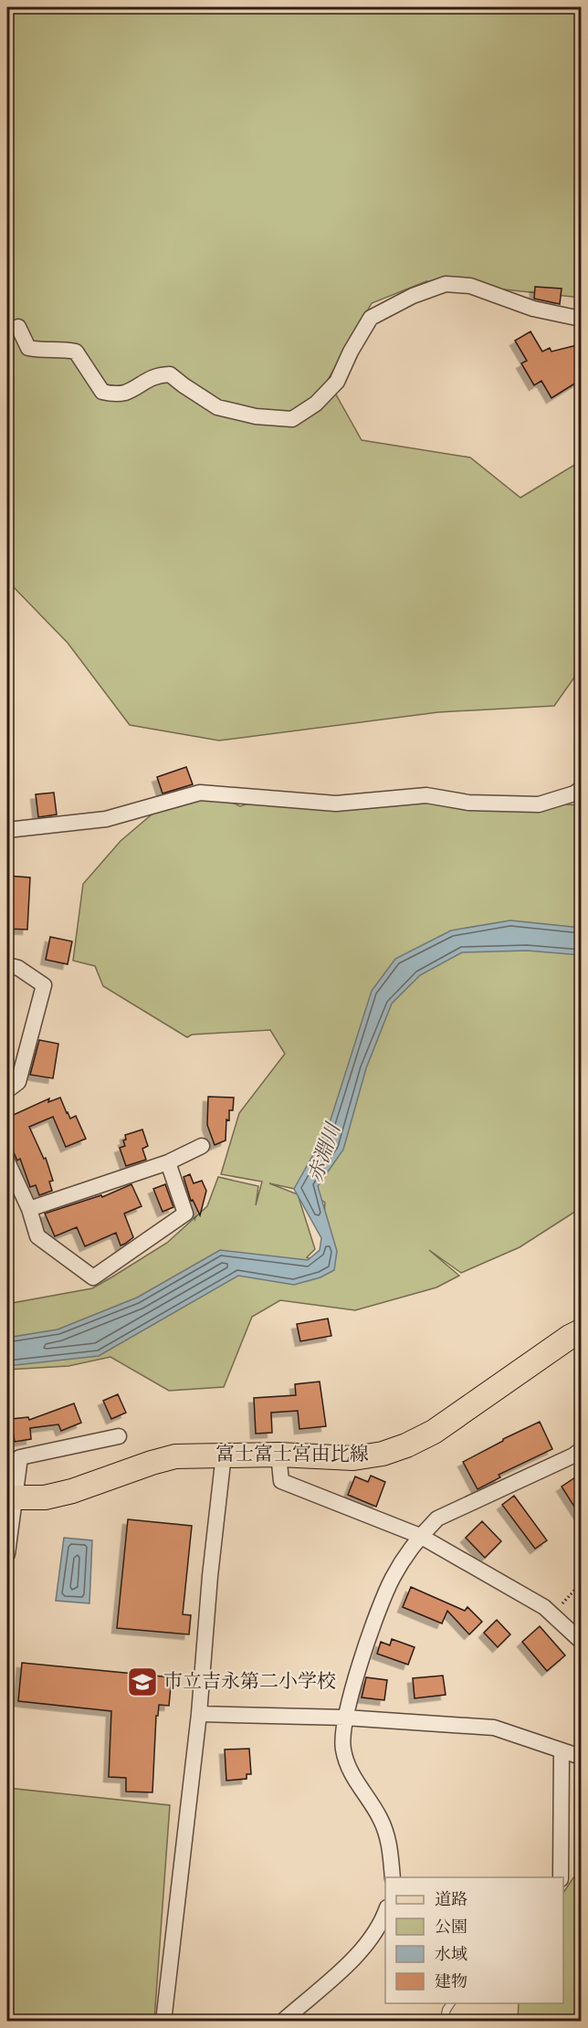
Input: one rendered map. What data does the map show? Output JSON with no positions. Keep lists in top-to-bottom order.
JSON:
{
  "streets": {
    "main road": ["富士富士宮由比線"]
  },
  "water": ["赤淵川"],
  "places": {
    "school or university": ["市立吉永第二小学校"]
  },
  "legend": [
    "道路",
    "公園",
    "水域",
    "建物"
  ]
}
